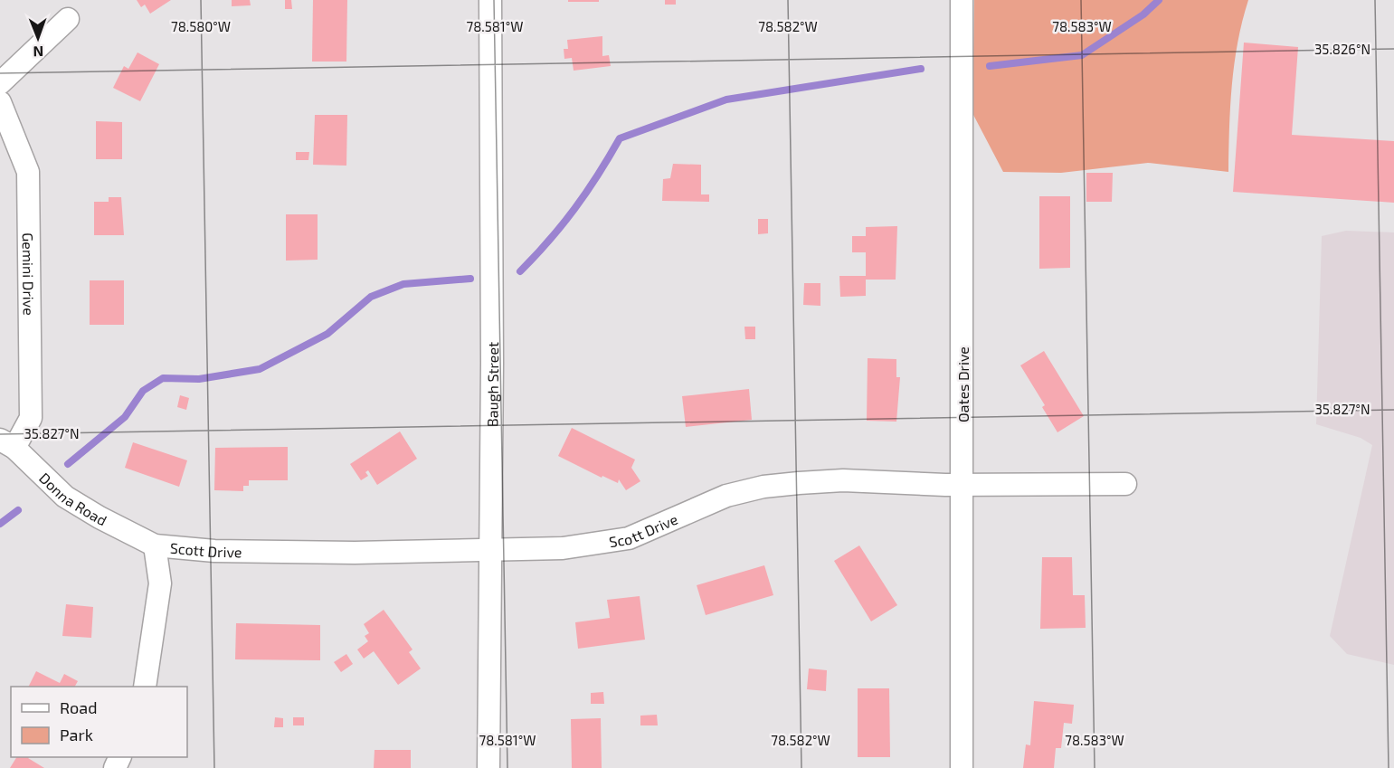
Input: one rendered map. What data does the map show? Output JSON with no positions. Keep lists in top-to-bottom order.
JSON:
{
  "streets": {
    "street": [
      "Gemini Drive",
      "Baugh Street",
      "Oates Drive",
      "Donna Road",
      "Scott Drive"
    ]
  },
  "crossings": [
    ["Gemini Drive", "Donna Road"],
    ["Baugh Street", "Scott Drive"],
    ["Oates Drive", "Scott Drive"],
    ["Donna Road", "Scott Drive"]
  ],
  "legend": ["Road", "Park"],
  "north": "bottom",
  "coordinates": [
    "78.580°W",
    "78.581°W",
    "78.582°W",
    "78.583°W",
    "35.826°N",
    "35.827°N"
  ]
}
